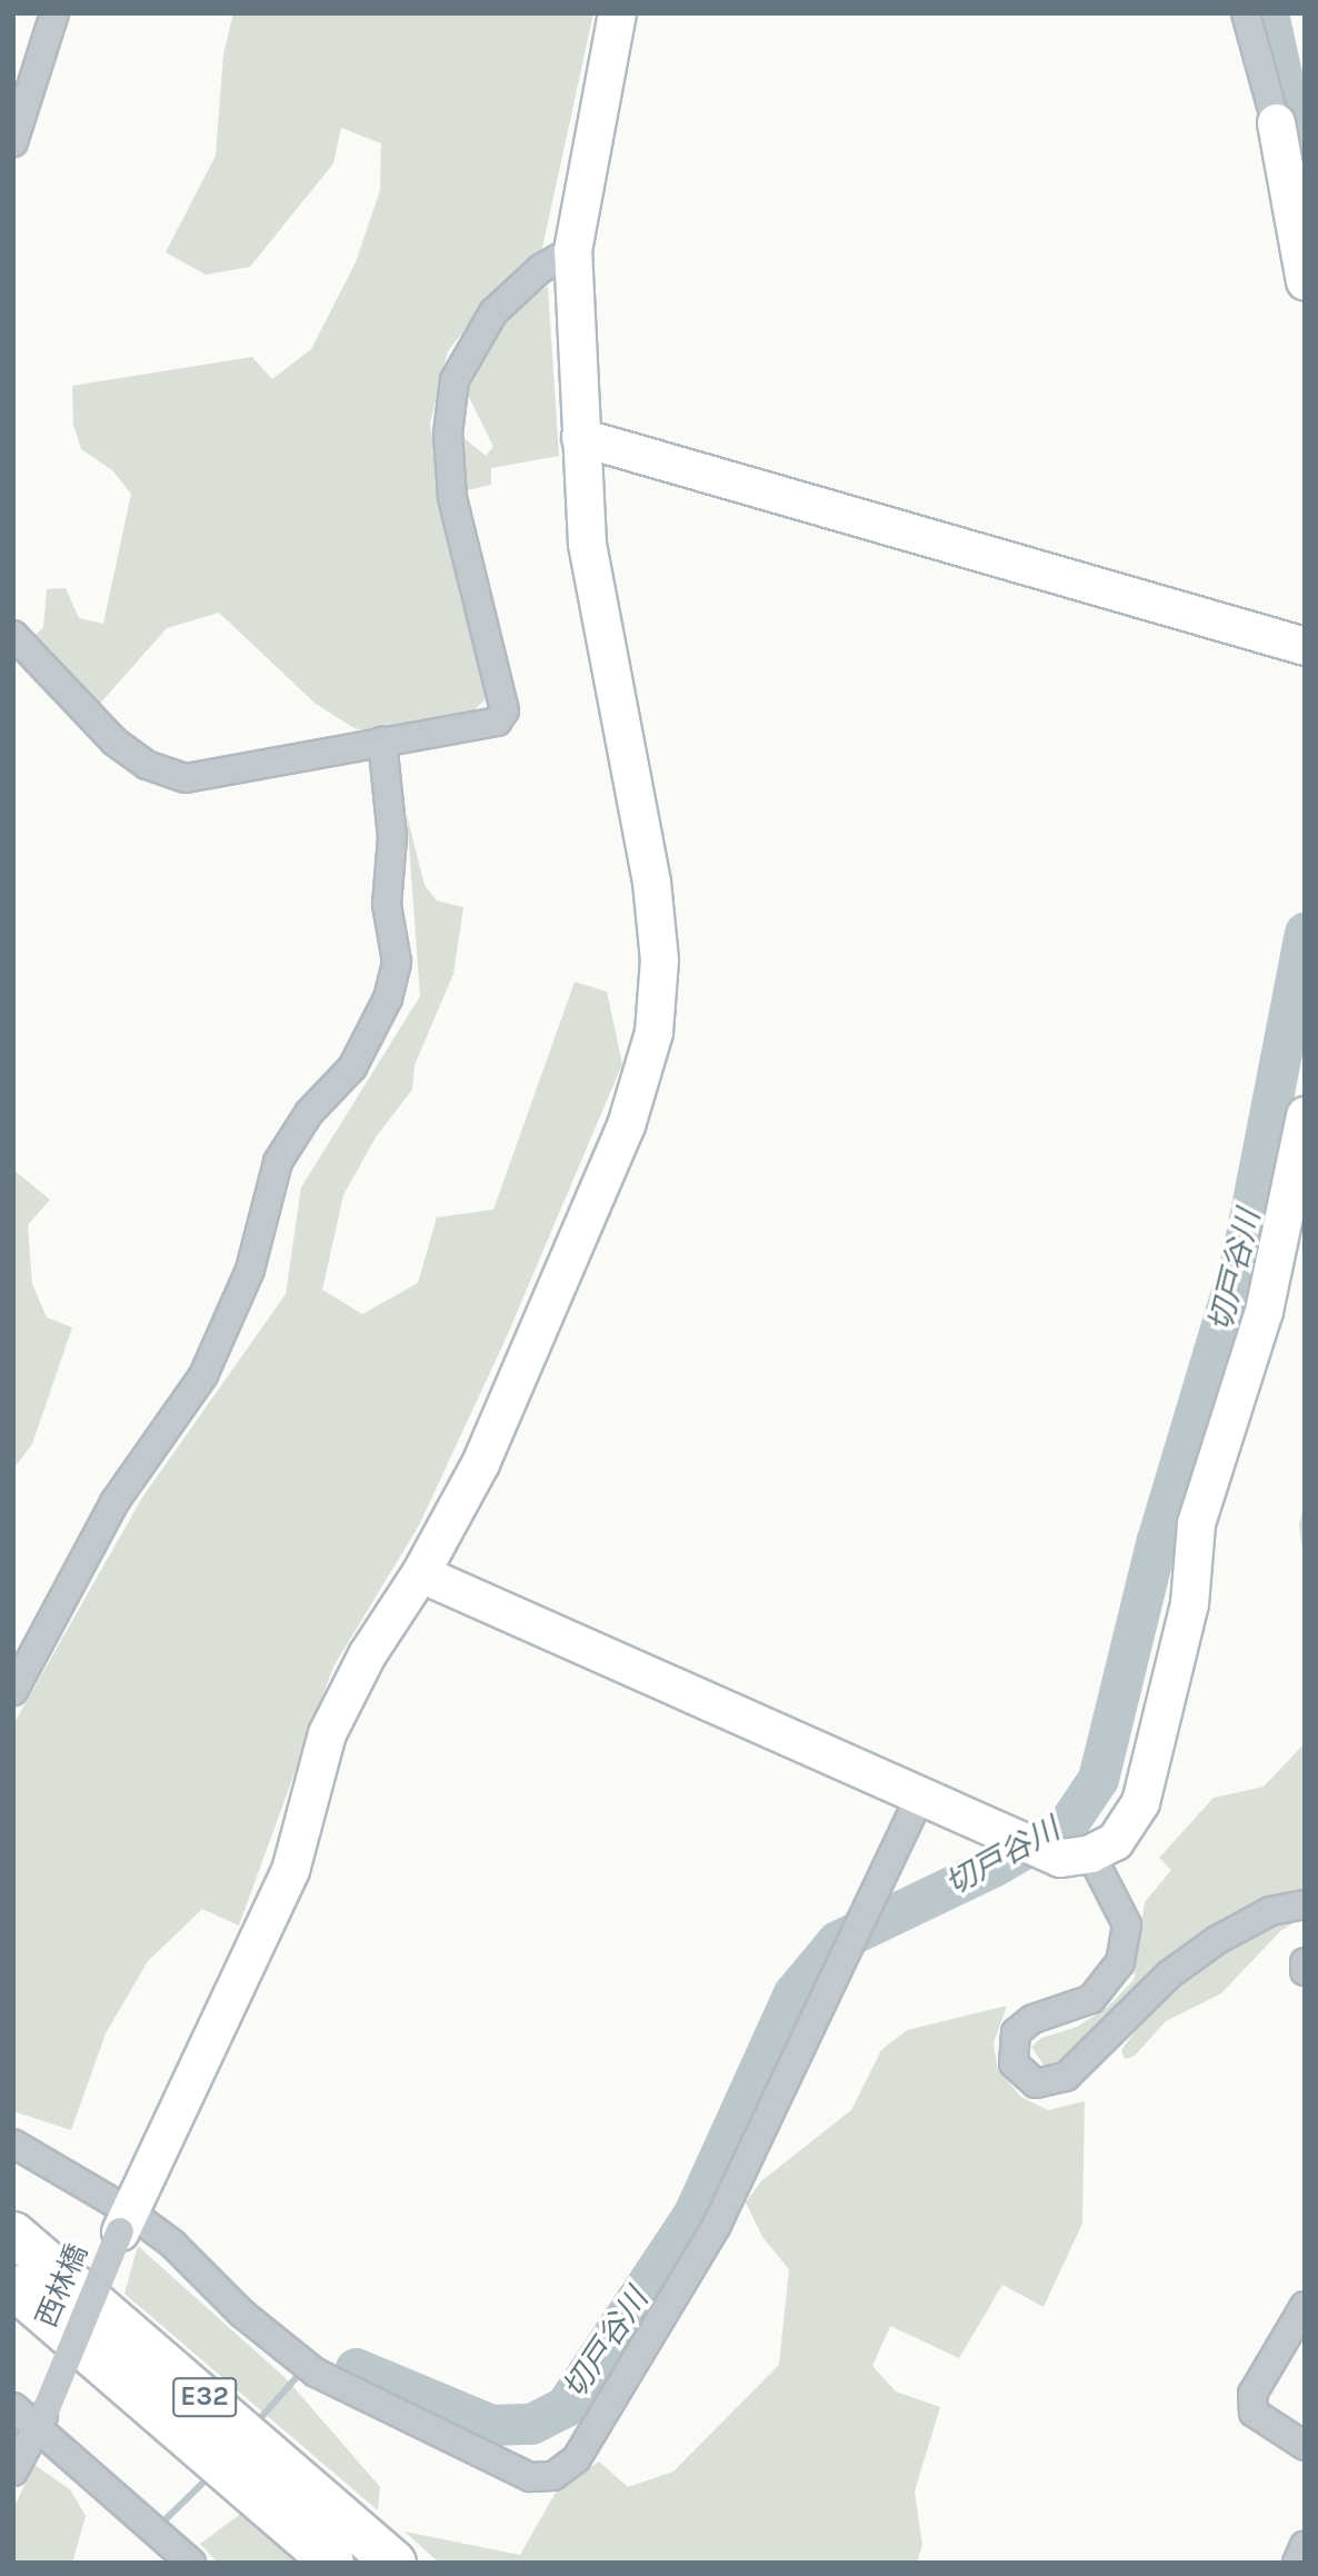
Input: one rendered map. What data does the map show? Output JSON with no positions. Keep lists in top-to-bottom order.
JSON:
{
  "streets": {
    "highway": ["E32"],
    "street": ["西林橋"]
  },
  "water": ["切戸谷川"]
}
